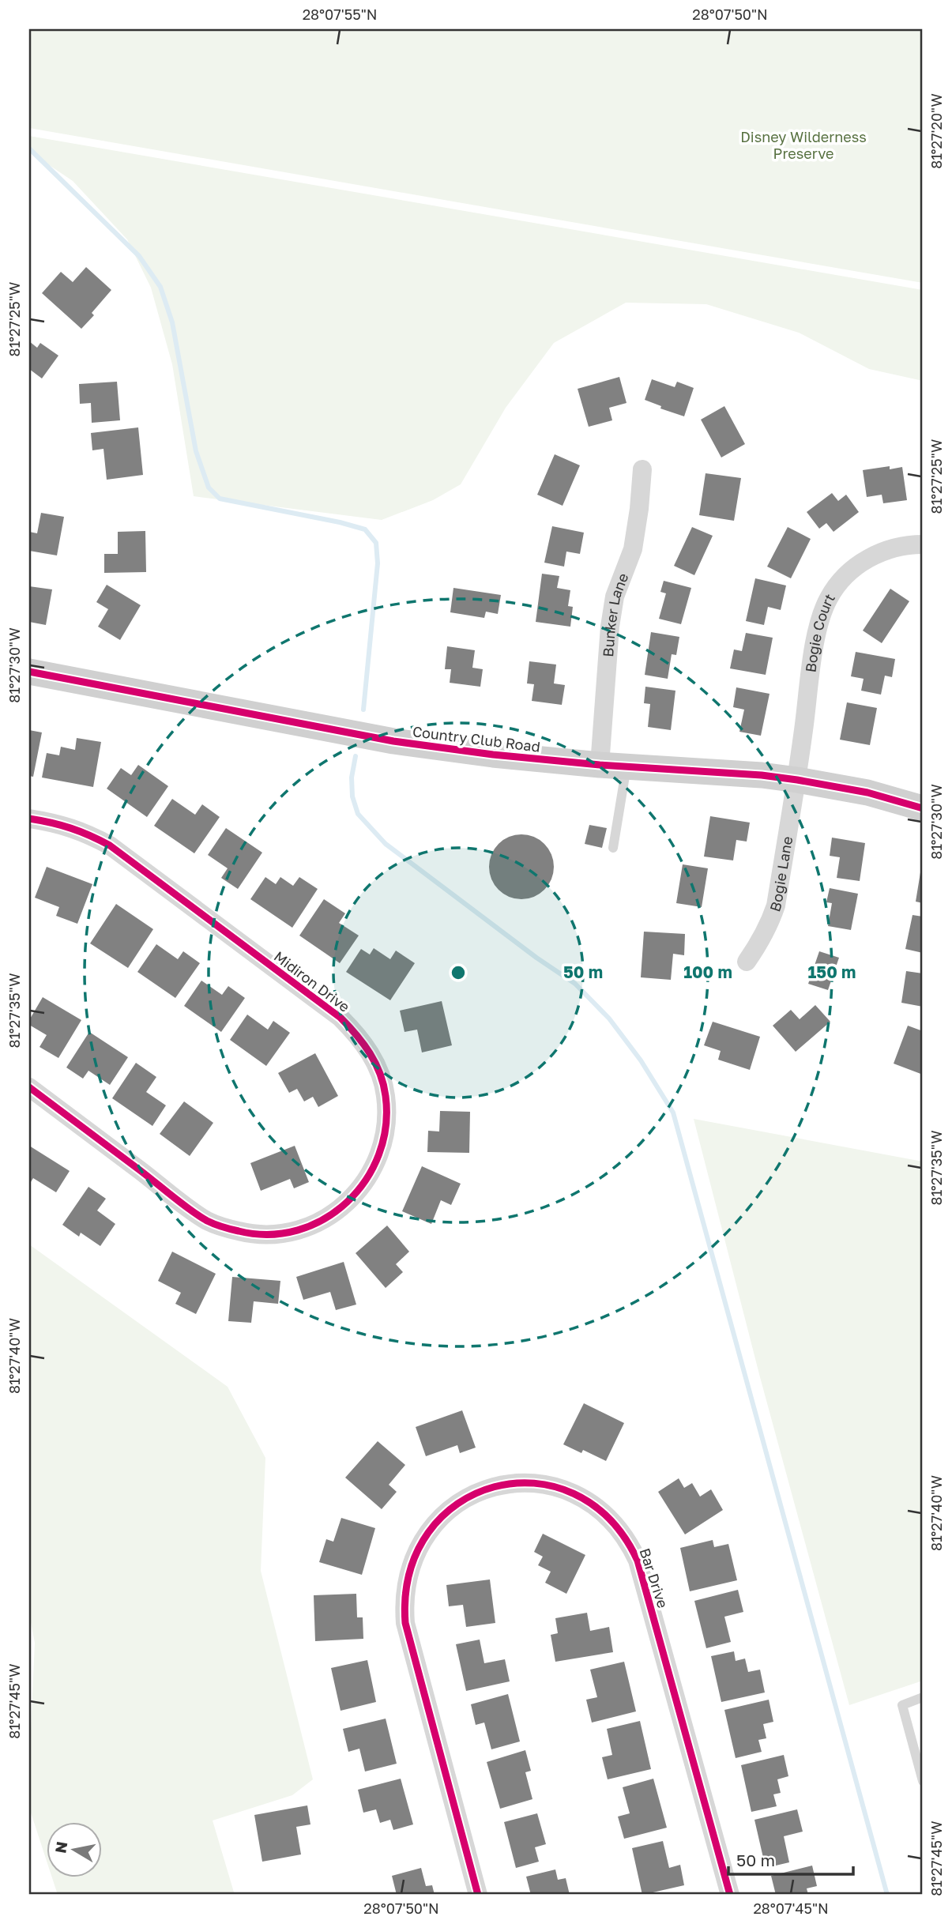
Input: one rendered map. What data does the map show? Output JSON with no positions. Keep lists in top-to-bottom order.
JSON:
{
  "streets": {
    "street": [
      "Bunker Lane",
      "Bogie Court",
      "Country Club Road",
      "Bogie Lane",
      "Midiron Drive",
      "Bar Drive"
    ]
  },
  "crossings": [
    ["Bunker Lane", "Country Club Road"],
    ["Bogie Court", "Country Club Road"],
    ["Bogie Court", "Bogie Lane"],
    ["Country Club Road", "Bogie Lane"]
  ],
  "parks": ["Disney Wilderness Preserve"],
  "scale_bar": "50 m",
  "north": "left",
  "coordinates": [
    "28°07'55\"N",
    "28°07'50\"N",
    "81°27'20\"W",
    "81°27'25\"W",
    "81°27'30\"W",
    "81°27'35\"W",
    "81°27'40\"W",
    "81°27'45\"W",
    "28°07'45\"N"
  ],
  "rings": ["50 m", "100 m", "150 m"]
}
